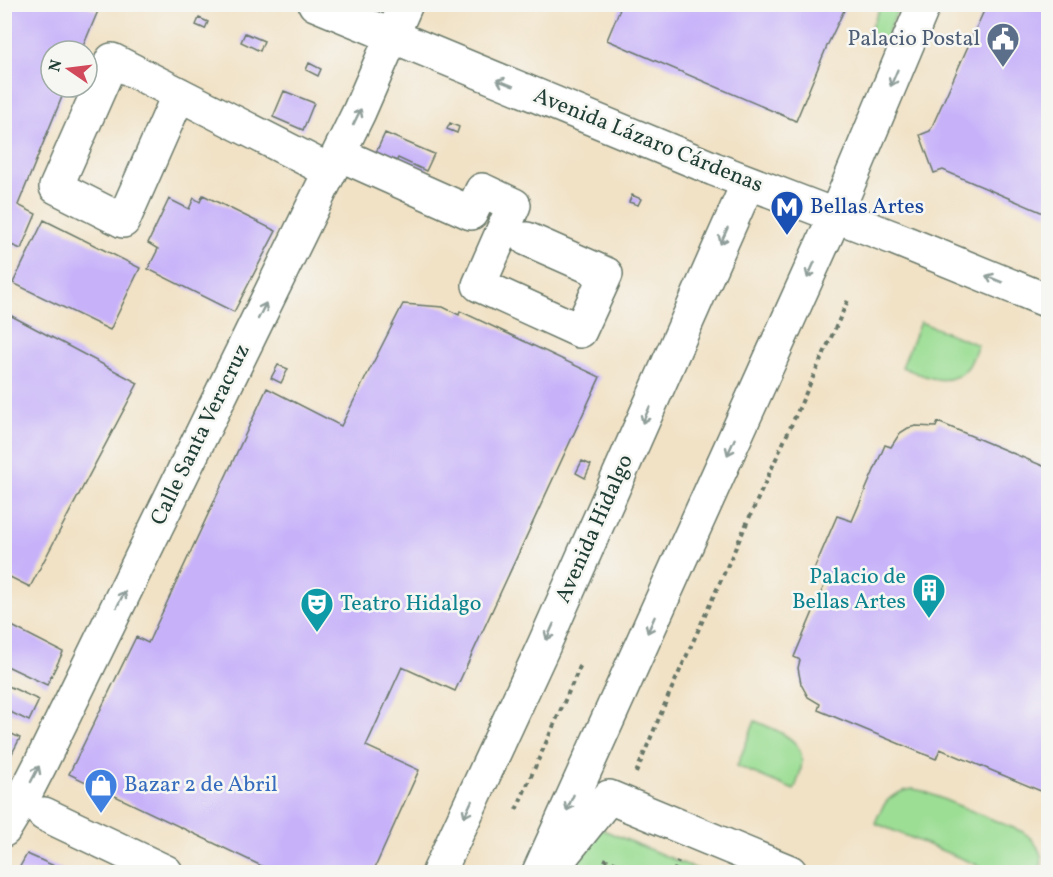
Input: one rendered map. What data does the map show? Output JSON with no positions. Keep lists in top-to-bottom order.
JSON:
{
  "streets": {
    "main road": ["Avenida Lázaro Cárdenas", "Calle Santa Veracruz", "Avenida Hidalgo"]
  },
  "crossings": [
    ["Avenida Lázaro Cárdenas", "Calle Santa Veracruz"],
    ["Avenida Lázaro Cárdenas", "Avenida Hidalgo"]
  ],
  "one_way": ["Avenida Lázaro Cárdenas", "Calle Santa Veracruz"],
  "places": {
    "public building": ["Palacio Postal"],
    "metro station": ["Bellas Artes"],
    "building": ["Palacio de Bellas Artes"],
    "theatre": ["Teatro Hidalgo"],
    "shop": ["Bazar 2 de Abril"]
  },
  "north": "left"
}
